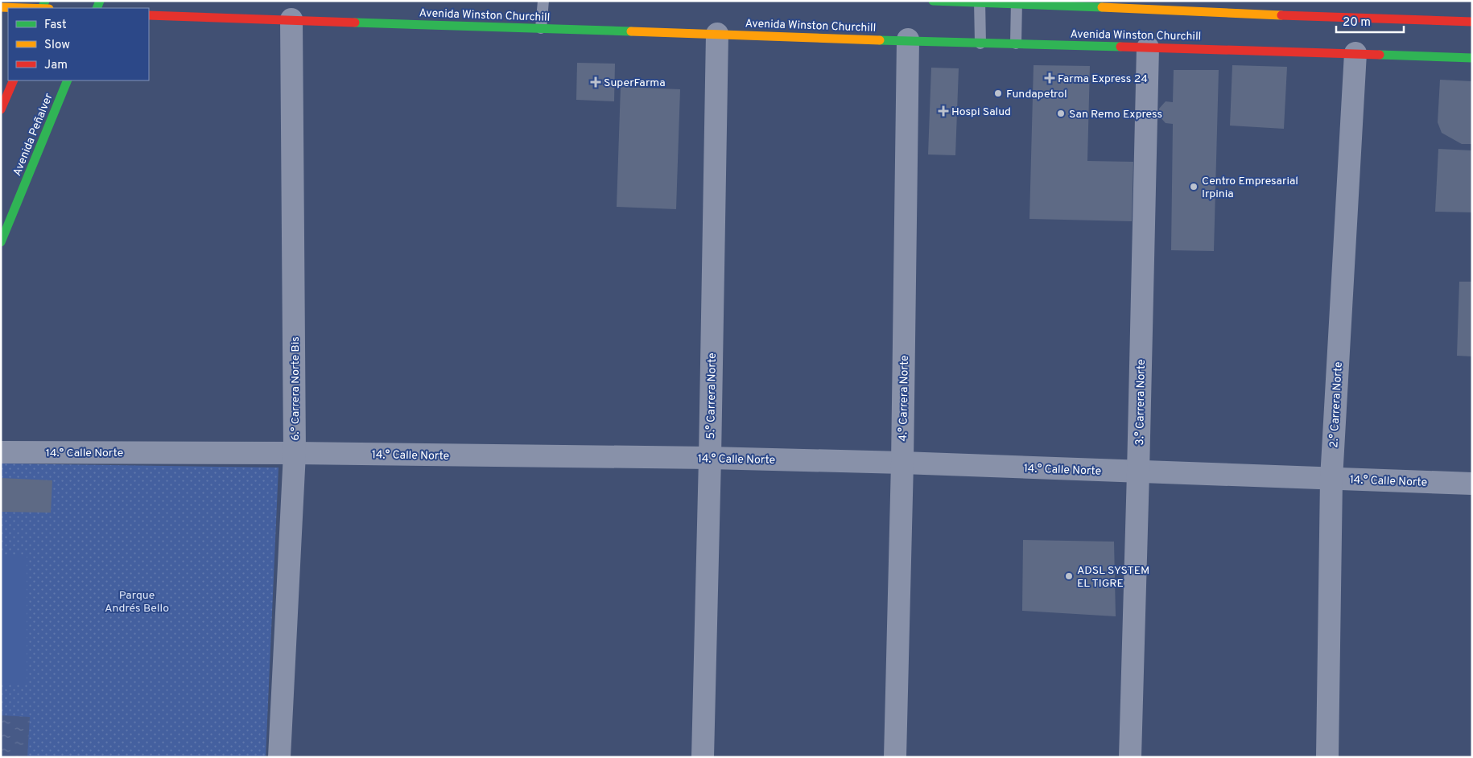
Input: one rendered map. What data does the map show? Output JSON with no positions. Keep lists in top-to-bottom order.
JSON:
{
  "streets": {
    "street": [
      "Avenida Winston Churchill",
      "Avenida Peñalver",
      "6.° Carrera Norte Bis",
      "5.° Carrera Norte",
      "4.° Carrera Norte",
      "3.° Carrera Norte",
      "2.° Carrera Norte",
      "14.° Calle Norte"
    ]
  },
  "crossings": [
    ["Avenida Winston Churchill", "6.° Carrera Norte Bis"],
    ["Avenida Winston Churchill", "5.° Carrera Norte"],
    ["Avenida Winston Churchill", "4.° Carrera Norte"],
    ["Avenida Winston Churchill", "3.° Carrera Norte"],
    ["Avenida Winston Churchill", "2.° Carrera Norte"],
    ["6.° Carrera Norte Bis", "14.° Calle Norte"],
    ["5.° Carrera Norte", "14.° Calle Norte"],
    ["4.° Carrera Norte", "14.° Calle Norte"],
    ["3.° Carrera Norte", "14.° Calle Norte"],
    ["2.° Carrera Norte", "14.° Calle Norte"]
  ],
  "parks": ["Parque Andrés Bello"],
  "places": {
    "health": ["Farma Express 24", "SuperFarma", "Hospi Salud"],
    "other": [
      "Fundapetrol",
      "San Remo Express",
      "Centro Empresarial Irpinia",
      "ADSL SYSTEM EL TIGRE"
    ]
  },
  "legend": ["Fast", "Slow", "Jam"],
  "scale_bar": "20 m"
}
